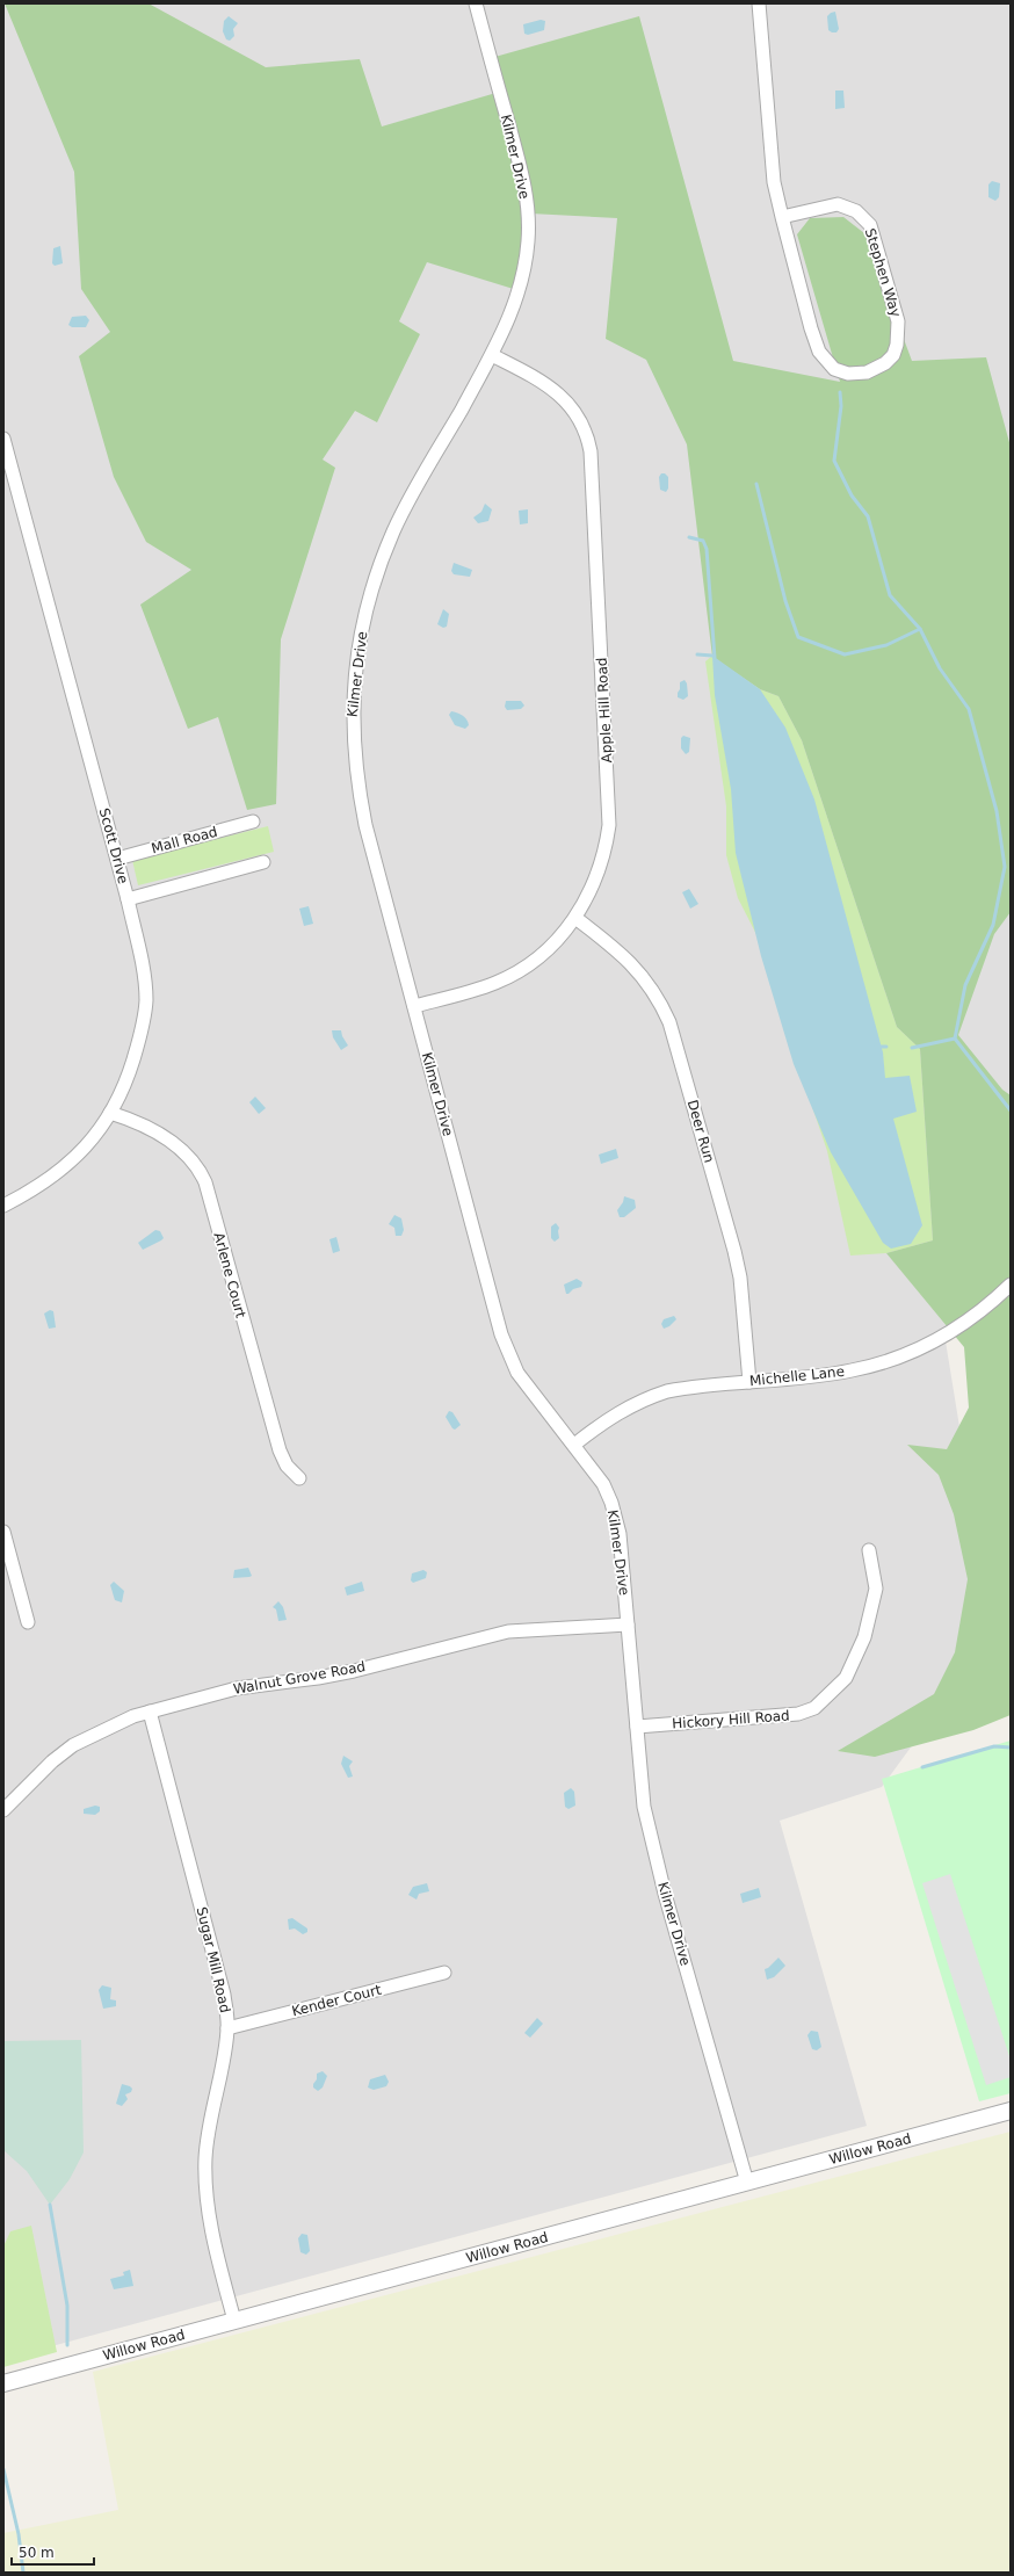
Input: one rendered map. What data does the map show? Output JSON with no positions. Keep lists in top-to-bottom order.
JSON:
{
  "streets": {
    "street": [
      "Kilmer Drive",
      "Stephen Way",
      "Apple Hill Road",
      "Mall Road",
      "Scott Drive",
      "Deer Run",
      "Arlene Court",
      "Michelle Lane",
      "Walnut Grove Road",
      "Hickory Hill Road",
      "Sugar Mill Road",
      "Kender Court",
      "Willow Road"
    ]
  },
  "crossings": [
    ["Kilmer Drive", "Apple Hill Road"],
    ["Kilmer Drive", "Michelle Lane"],
    ["Kilmer Drive", "Walnut Grove Road"],
    ["Kilmer Drive", "Hickory Hill Road"],
    ["Kilmer Drive", "Willow Road"],
    ["Apple Hill Road", "Deer Run"],
    ["Mall Road", "Scott Drive"],
    ["Scott Drive", "Arlene Court"],
    ["Deer Run", "Michelle Lane"],
    ["Walnut Grove Road", "Sugar Mill Road"],
    ["Sugar Mill Road", "Kender Court"],
    ["Sugar Mill Road", "Willow Road"]
  ],
  "scale_bar": "50 m"
}
